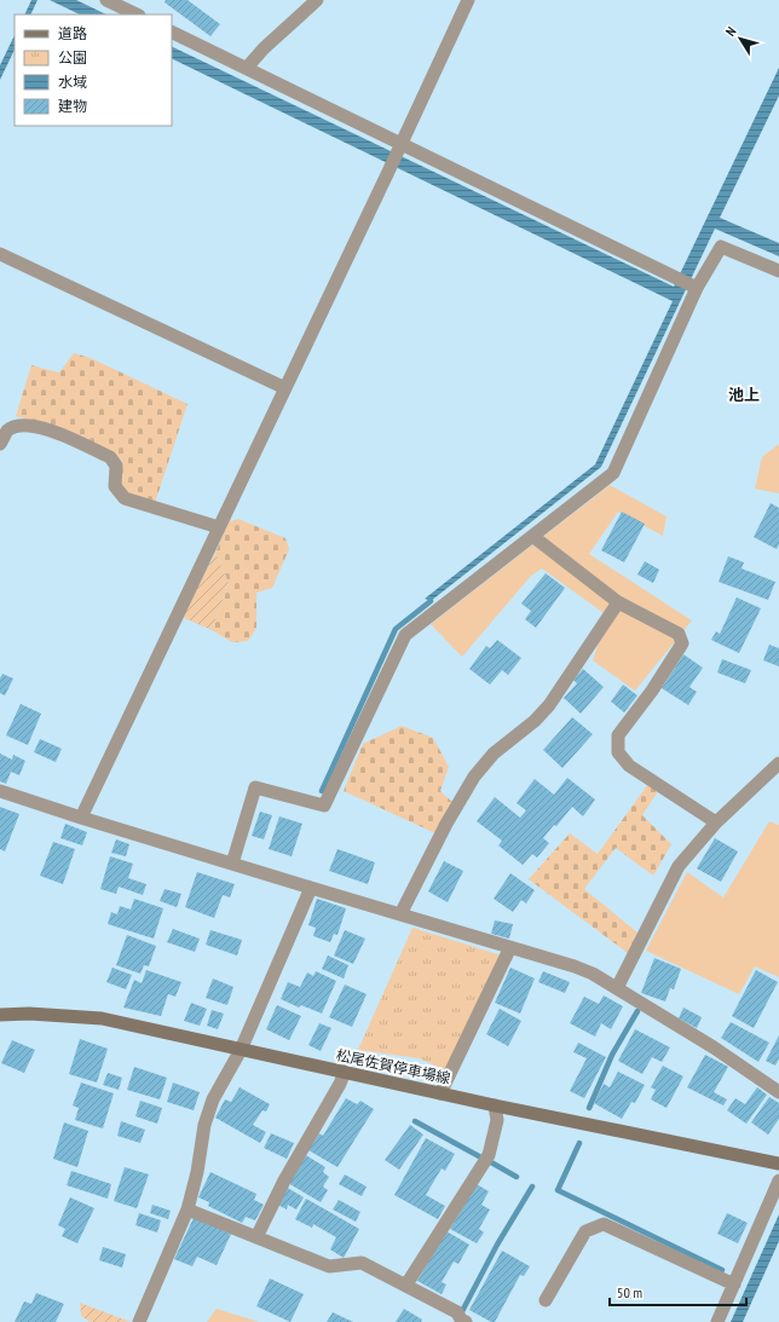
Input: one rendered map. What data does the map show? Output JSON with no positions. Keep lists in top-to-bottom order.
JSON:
{
  "streets": {
    "main road": ["松尾佐賀停車場線"]
  },
  "districts": ["池上"],
  "legend": [
    "道路",
    "公園",
    "水域",
    "建物"
  ],
  "scale_bar": "50 m",
  "north": "top left"
}
